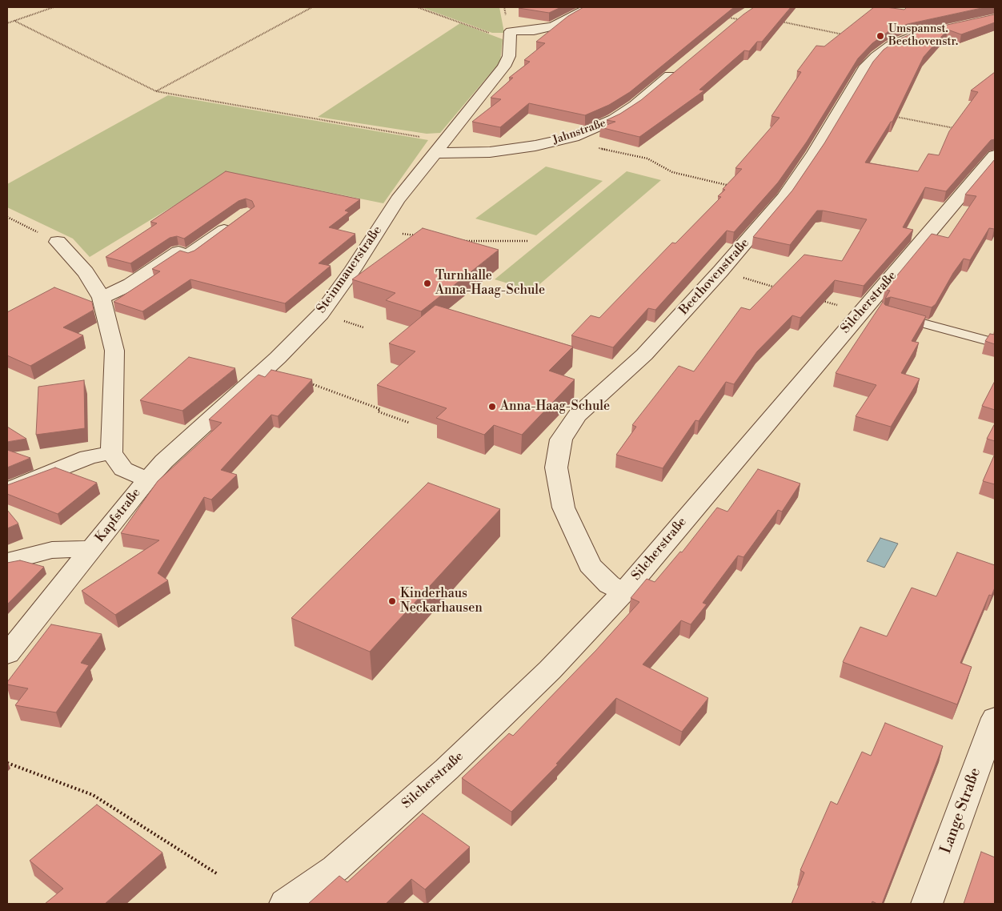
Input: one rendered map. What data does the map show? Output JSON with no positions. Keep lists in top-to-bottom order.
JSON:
{
  "streets": {
    "street": [
      "Jahnstraße",
      "Steinmauerstraße",
      "Beethovenstraße",
      "Silcherstraße",
      "Kapfstraße",
      "Lange Straße"
    ]
  },
  "crossings": [
    ["Jahnstraße", "Steinmauerstraße"],
    ["Steinmauerstraße", "Kapfstraße"],
    ["Beethovenstraße", "Silcherstraße"]
  ],
  "places": [
    "Umspannst. Beethovenstr.",
    "Turnhalle Anna-Haag-Schule",
    "Anna-Haag-Schule",
    "Kinderhaus Neckarhausen"
  ]
}
